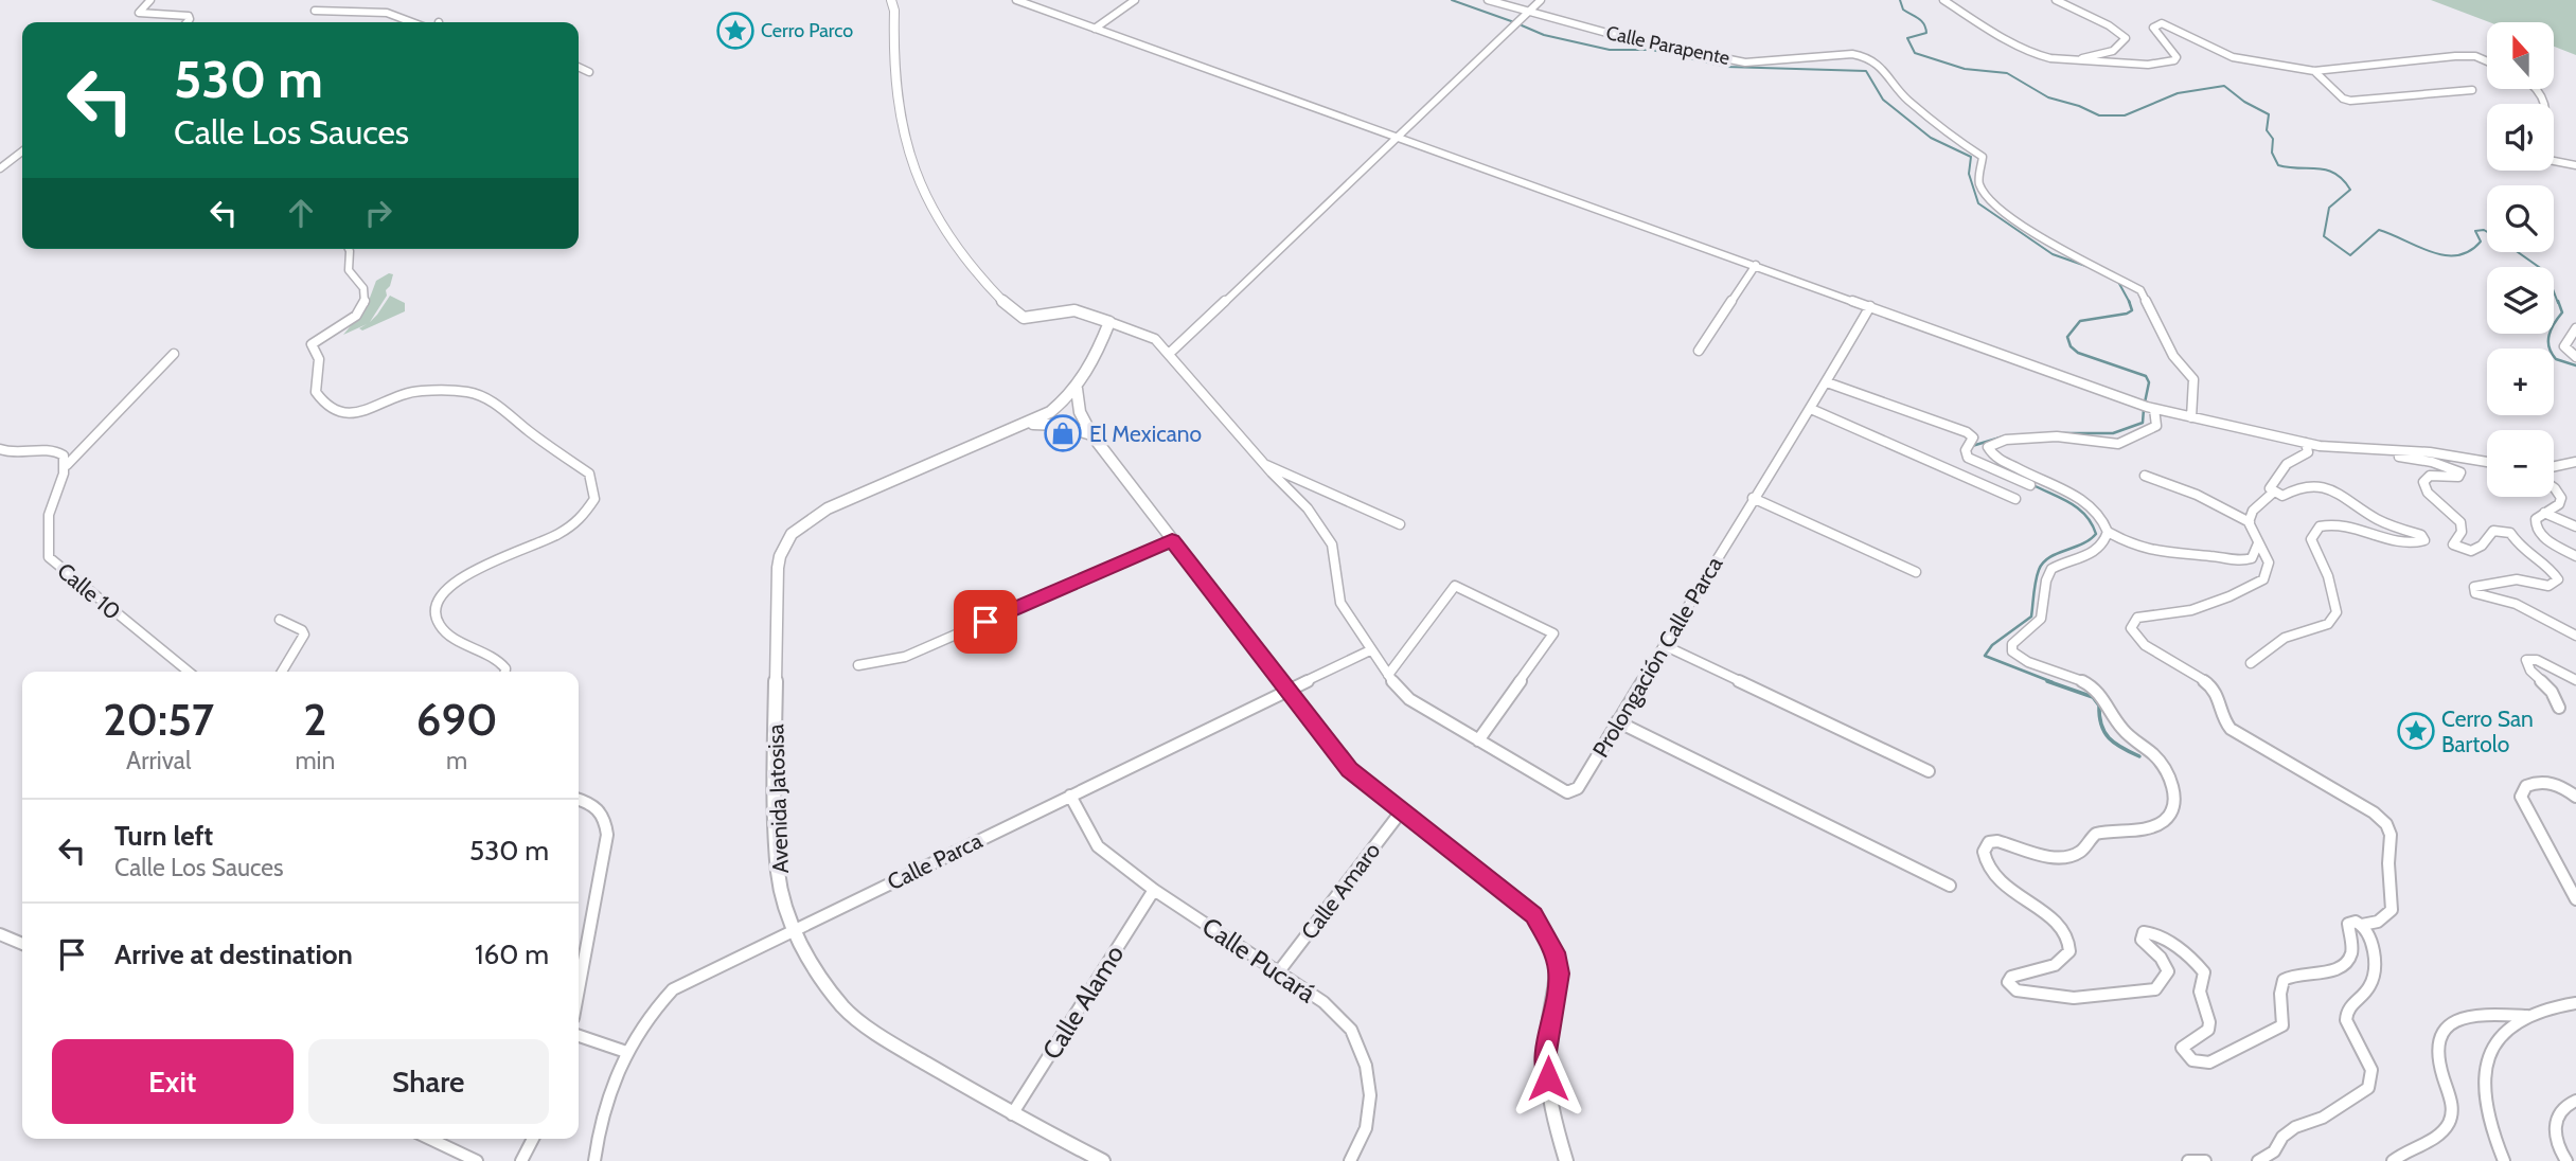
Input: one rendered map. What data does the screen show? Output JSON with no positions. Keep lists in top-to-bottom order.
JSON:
{
  "streets": {
    "street": [
      "Calle Parapente",
      "Calle 10",
      "Prolongación Calle Parca",
      "Avenida Jatosisa",
      "Calle Parca",
      "Calle Amaro",
      "Calle Pucará",
      "Calle Alamo"
    ]
  },
  "crossings": [
    ["Prolongación Calle Parca", "Avenida Jatosisa"],
    ["Prolongación Calle Parca", "Calle Parca"],
    ["Avenida Jatosisa", "Calle Parca"],
    ["Avenida Jatosisa", "Calle Alamo"],
    ["Calle Parca", "Calle Pucará"],
    ["Calle Amaro", "Calle Pucará"],
    ["Calle Pucará", "Calle Alamo"]
  ],
  "places": {
    "place": ["Cerro Parco", "Cerro San Bartolo"],
    "shop": ["El Mexicano"]
  },
  "north": "top",
  "page": {
    "map_buttons": ["+", "−"],
    "turn": ["530 m", "Calle Los Sauces"],
    "eta": [
      "20:57",
      "Arrival",
      "2",
      "min",
      "690",
      "m"
    ],
    "list": [
      {
        "name": "Turn left",
        "note": "Calle Los Sauces",
        "value": "530 m"
      },
      {
        "name": "Arrive at destination",
        "value": "160 m"
      }
    ],
    "buttons": ["Exit", "Share"]
  }
}
